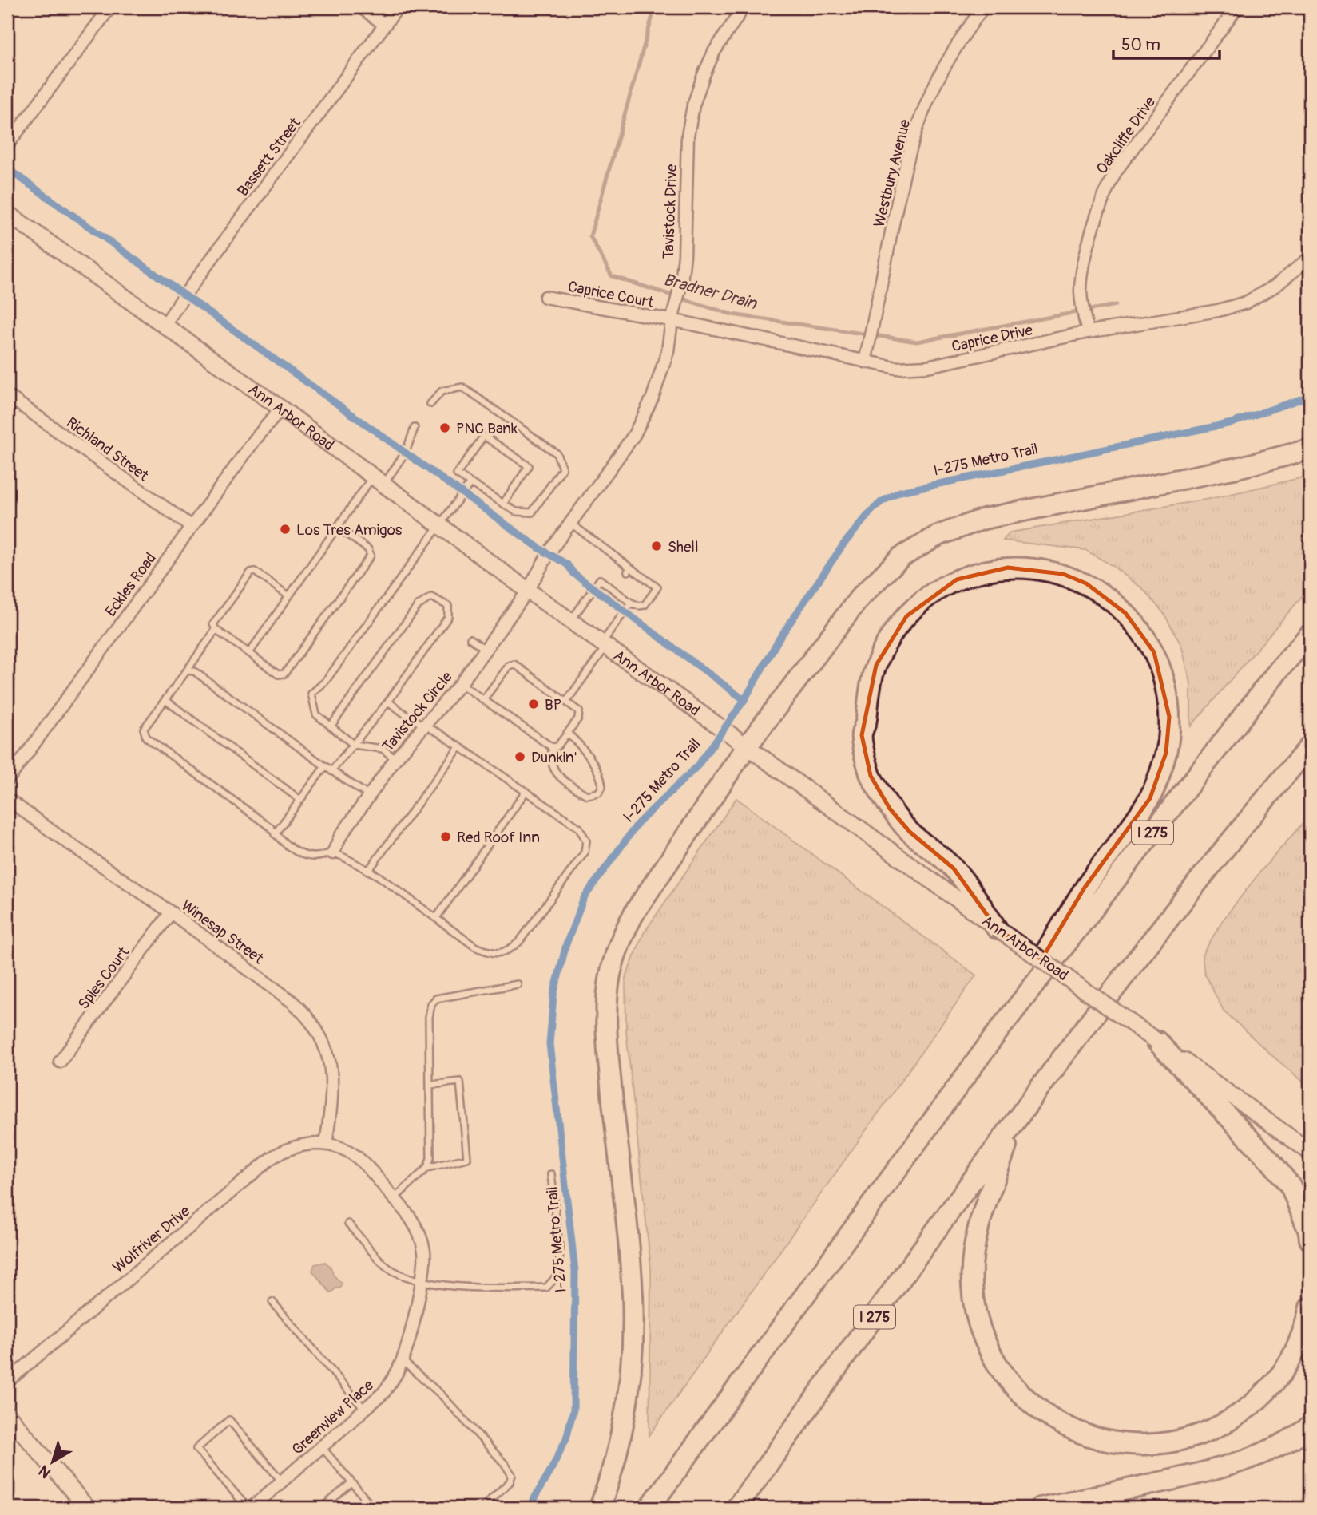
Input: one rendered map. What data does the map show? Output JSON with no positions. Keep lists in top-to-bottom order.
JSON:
{
  "streets": {
    "highway": ["I 275"],
    "main road": ["Ann Arbor Road"],
    "street": [
      "Oakcliffe Drive",
      "Bassett Street",
      "Westbury Avenue",
      "Tavistock Drive",
      "Caprice Court",
      "Caprice Drive",
      "Richland Street",
      "Eckles Road",
      "Tavistock Circle",
      "Winesap Street",
      "Spies Court",
      "Wolfriver Drive",
      "Greenview Place"
    ],
    "cycle path": ["I-275 Metro Trail"]
  },
  "crossings": [
    ["Oakcliffe Drive", "Caprice Drive"],
    ["Bassett Street", "Ann Arbor Road"],
    ["Westbury Avenue", "Caprice Drive"],
    ["Tavistock Drive", "Caprice Court"],
    ["Tavistock Drive", "Caprice Drive"],
    ["Tavistock Drive", "Ann Arbor Road"],
    ["Tavistock Drive", "Tavistock Circle"],
    ["Caprice Court", "Caprice Drive"],
    ["Ann Arbor Road", "Eckles Road"],
    ["Ann Arbor Road", "Tavistock Circle"],
    ["Richland Street", "Eckles Road"],
    ["Winesap Street", "Spies Court"],
    ["Winesap Street", "Wolfriver Drive"],
    ["Winesap Street", "Greenview Place"],
    ["Wolfriver Drive", "Greenview Place"]
  ],
  "water": ["Bradner Drain"],
  "places": [
    "PNC Bank",
    "Los Tres Amigos",
    "Shell",
    "BP",
    "Dunkin'",
    "Red Roof Inn"
  ],
  "scale_bar": "50 m",
  "north": "bottom left"
}
